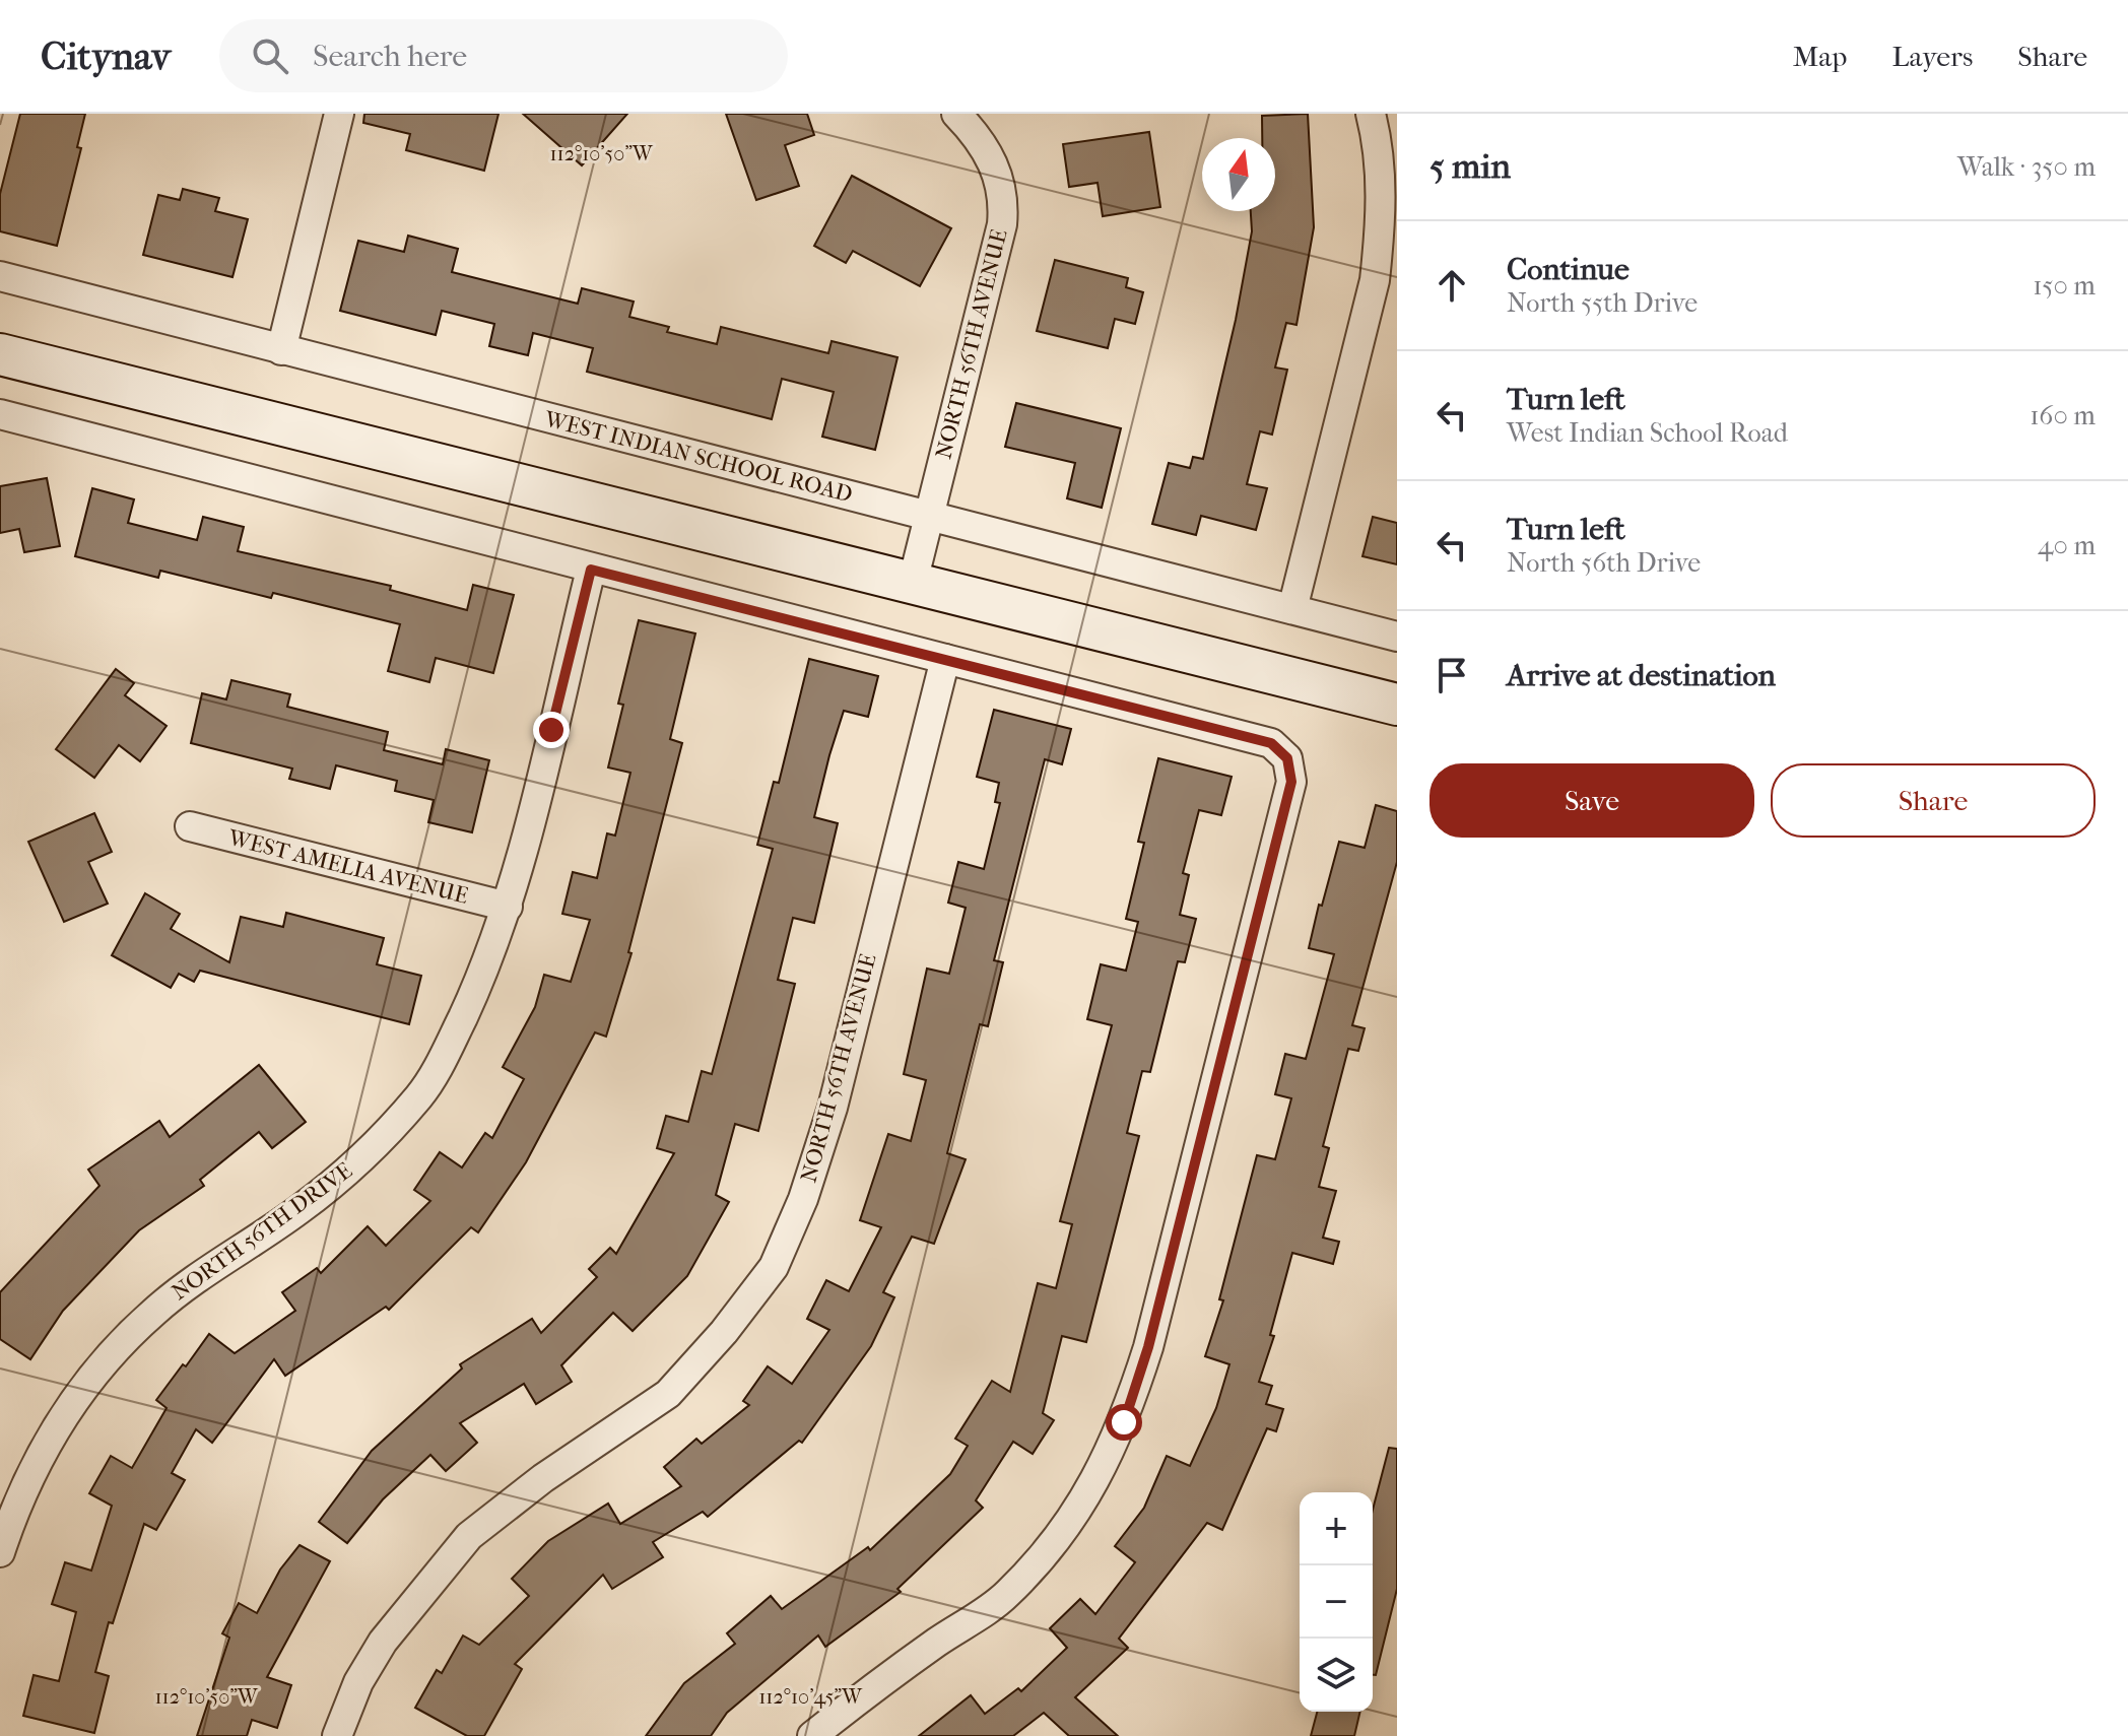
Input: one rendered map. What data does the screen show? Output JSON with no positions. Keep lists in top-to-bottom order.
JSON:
{
  "streets": {
    "street": [
      "NORTH 56TH AVENUE",
      "WEST INDIAN SCHOOL ROAD",
      "WEST AMELIA AVENUE",
      "NORTH 56TH DRIVE"
    ]
  },
  "crossings": [
    ["NORTH 56TH AVENUE", "WEST INDIAN SCHOOL ROAD"],
    ["WEST AMELIA AVENUE", "NORTH 56TH DRIVE"]
  ],
  "north": "top",
  "page": {
    "header": "Citynav",
    "search": "Search here",
    "nav": ["Map", "Layers", "Share"],
    "heading": ["5 min", "Walk · 350 m"],
    "list": [
      ["Continue", "North 55th Drive", "150 m"],
      ["Turn left", "West Indian School Road", "160 m"],
      ["Turn left", "North 56th Drive", "40 m"],
      "Arrive at destination"
    ],
    "buttons": ["Save", "Share"],
    "map_buttons": ["+", "−"]
  },
  "coordinates": ["112°10'50\"W", "112°10'45\"W"]
}
